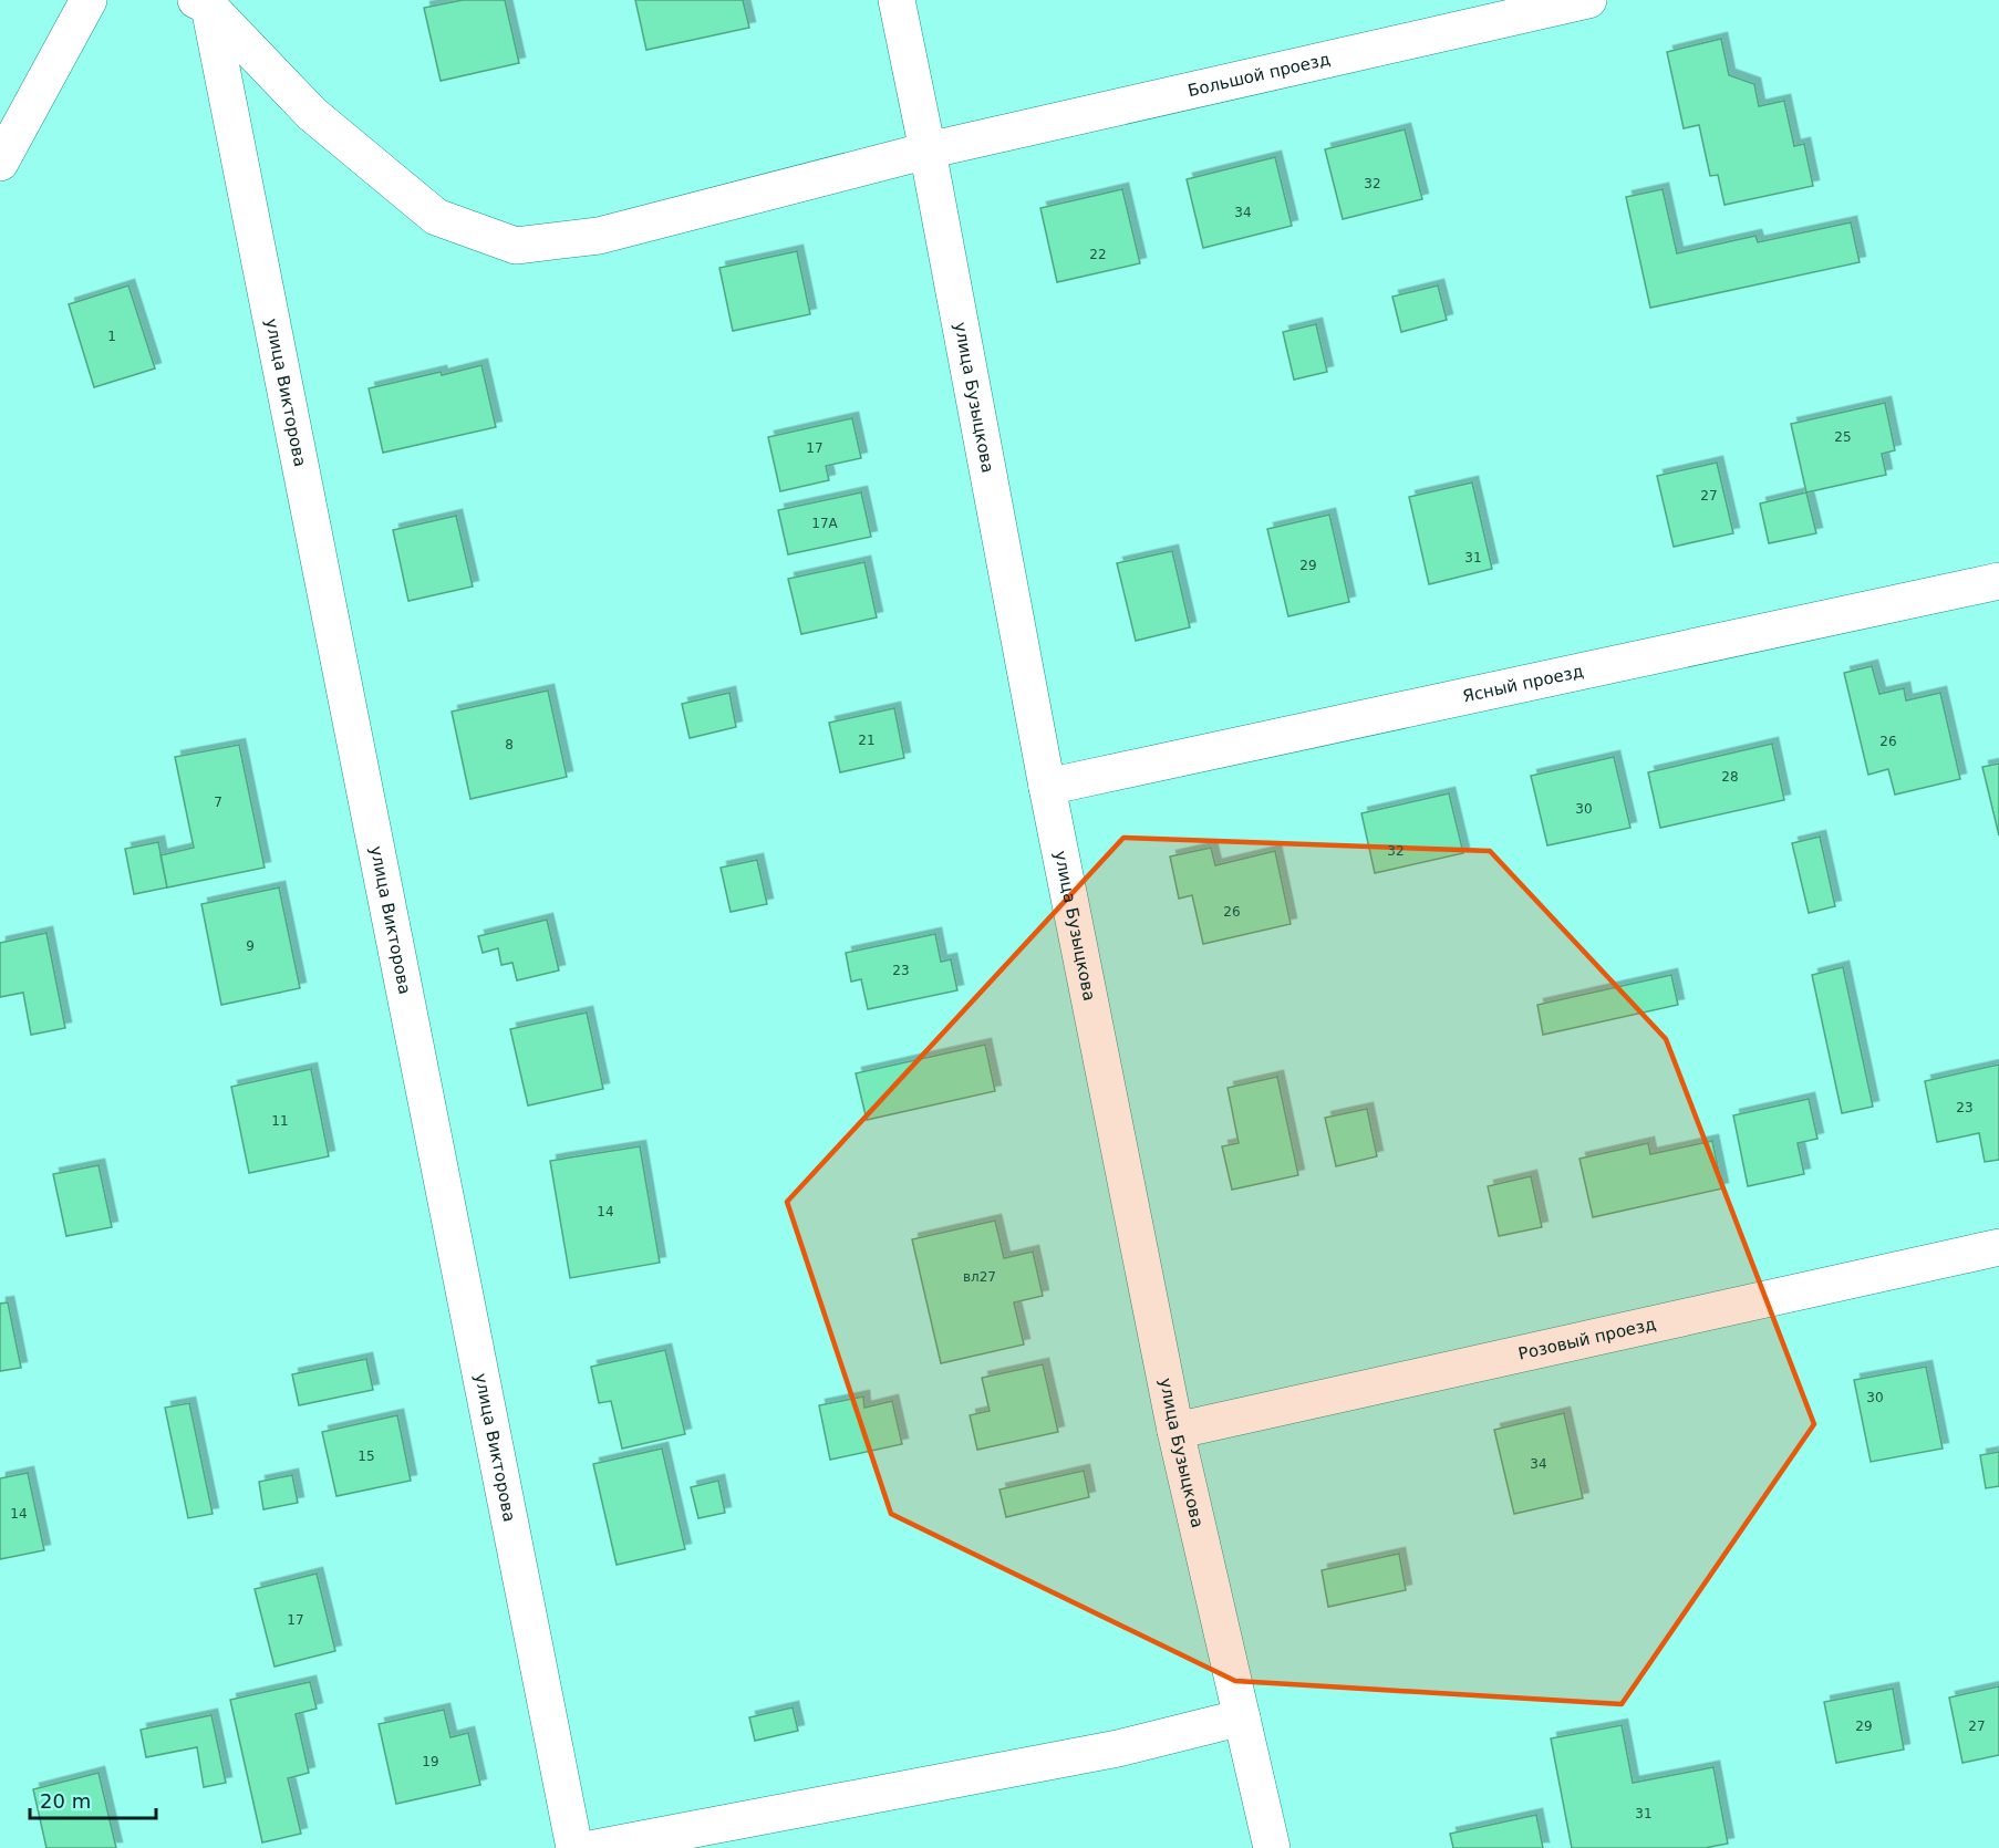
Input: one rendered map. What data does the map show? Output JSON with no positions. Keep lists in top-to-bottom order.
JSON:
{
  "streets": {
    "street": [
      "Большой проезд",
      "улица Викторова",
      "улица Бузыцкова",
      "Ясный проезд",
      "Розовый проезд"
    ]
  },
  "crossings": [
    ["Большой проезд", "улица Викторова"],
    ["Большой проезд", "улица Бузыцкова"],
    ["улица Бузыцкова", "Ясный проезд"],
    ["улица Бузыцкова", "Розовый проезд"]
  ],
  "house_numbers": [
    "32",
    "34",
    "22",
    "1",
    "25",
    "17",
    "27",
    "17А",
    "31",
    "29",
    "21",
    "26",
    "8",
    "28",
    "7",
    "30",
    "32",
    "26",
    "9",
    "23",
    "23",
    "11",
    "14",
    "вл27",
    "30",
    "15",
    "34",
    "14",
    "17",
    "29",
    "27",
    "19",
    "31"
  ],
  "scale_bar": "20 m"
}
